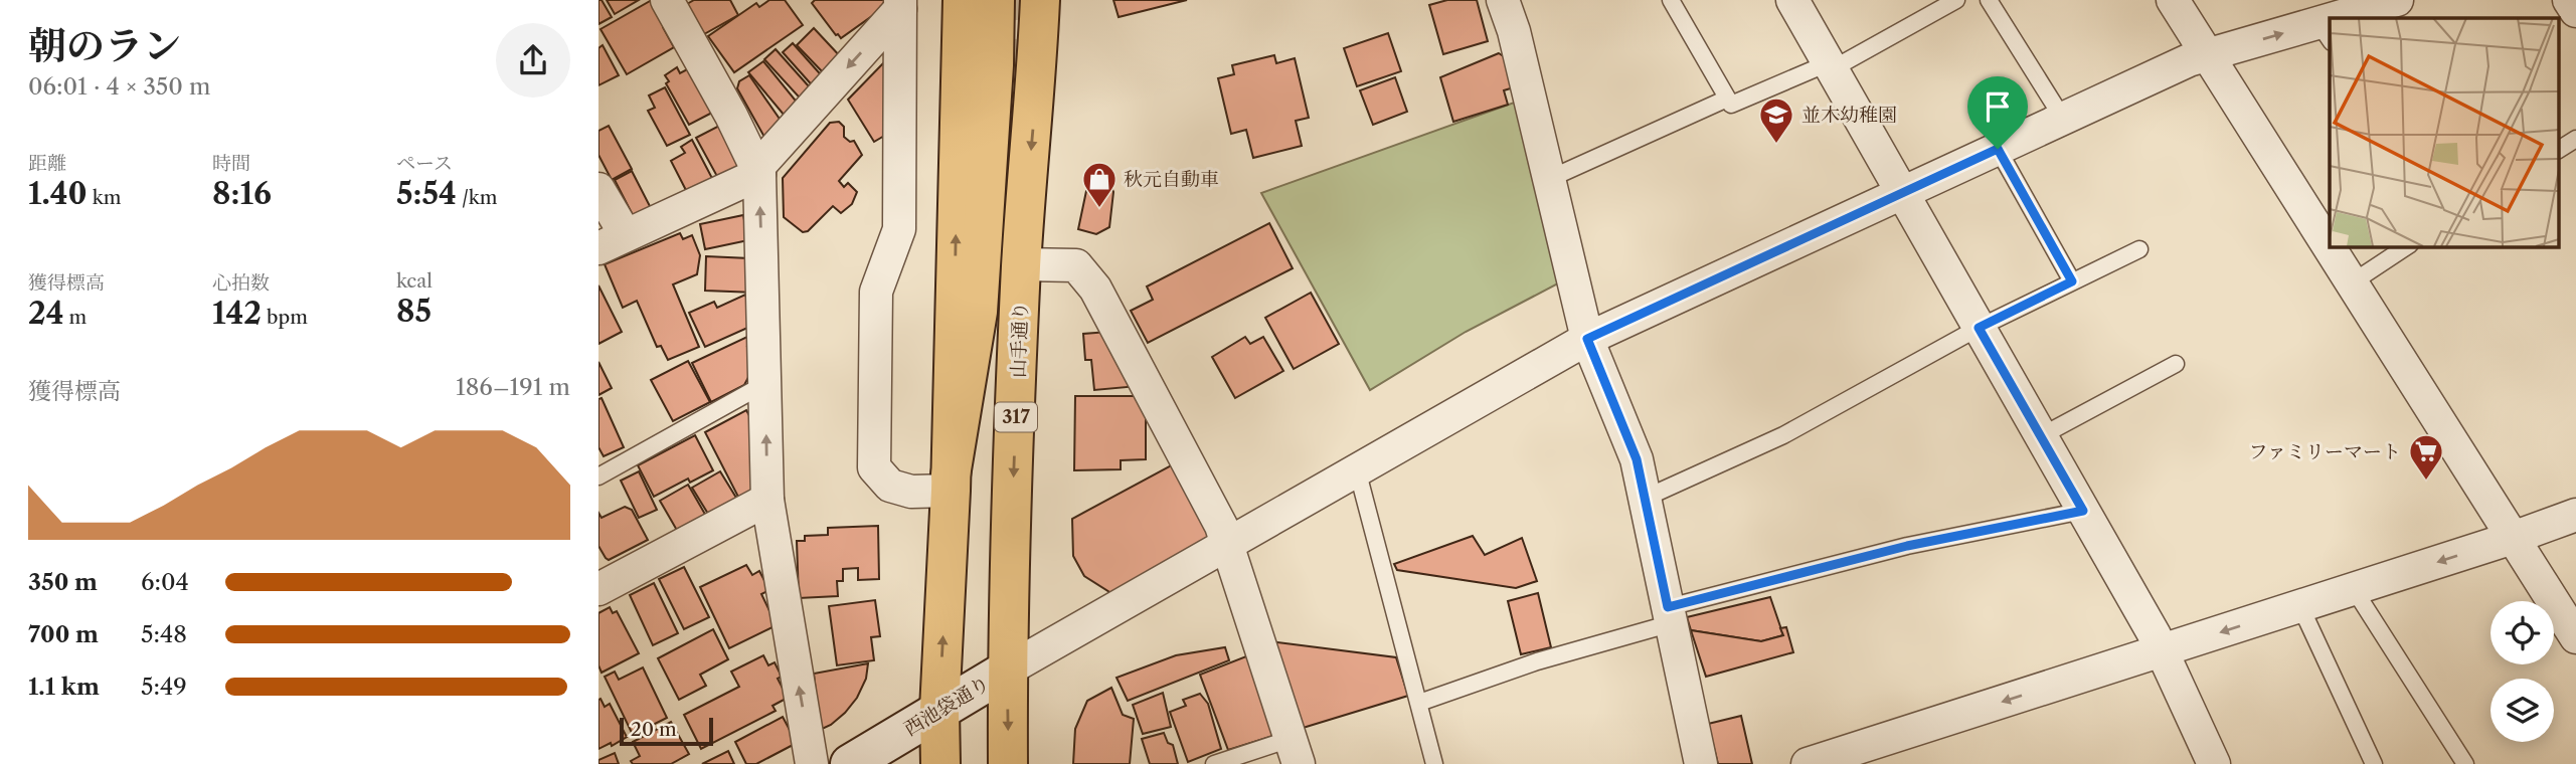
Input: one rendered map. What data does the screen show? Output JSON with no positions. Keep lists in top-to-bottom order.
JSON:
{
  "streets": {
    "main road": ["山手通り", "317", "西池袋通り"]
  },
  "crossings": [
    ["山手通り", "西池袋通り"]
  ],
  "places": {
    "school or university": ["並木幼稚園"],
    "shop": ["秋元自動車"],
    "supermarket": ["ファミリーマート"]
  },
  "scale_bar": "20 m",
  "page": {
    "heading": ["朝のラン", "06:01 · 4 × 350 m"],
    "stats": [
      ["距離", "1.40 km"],
      ["時間", "8:16"],
      ["ペース", "5:54 /km"],
      ["獲得標高", "24 m"],
      ["心拍数", "142 bpm"],
      ["kcal", "85"]
    ],
    "chart": ["獲得標高", "186–191 m"],
    "list": [
      {
        "name": "350 m",
        "note": "6:04"
      },
      {
        "name": "700 m",
        "note": "5:48"
      },
      {
        "name": "1.1 km",
        "note": "5:49"
      }
    ],
    "scale": "20 m"
  }
}
